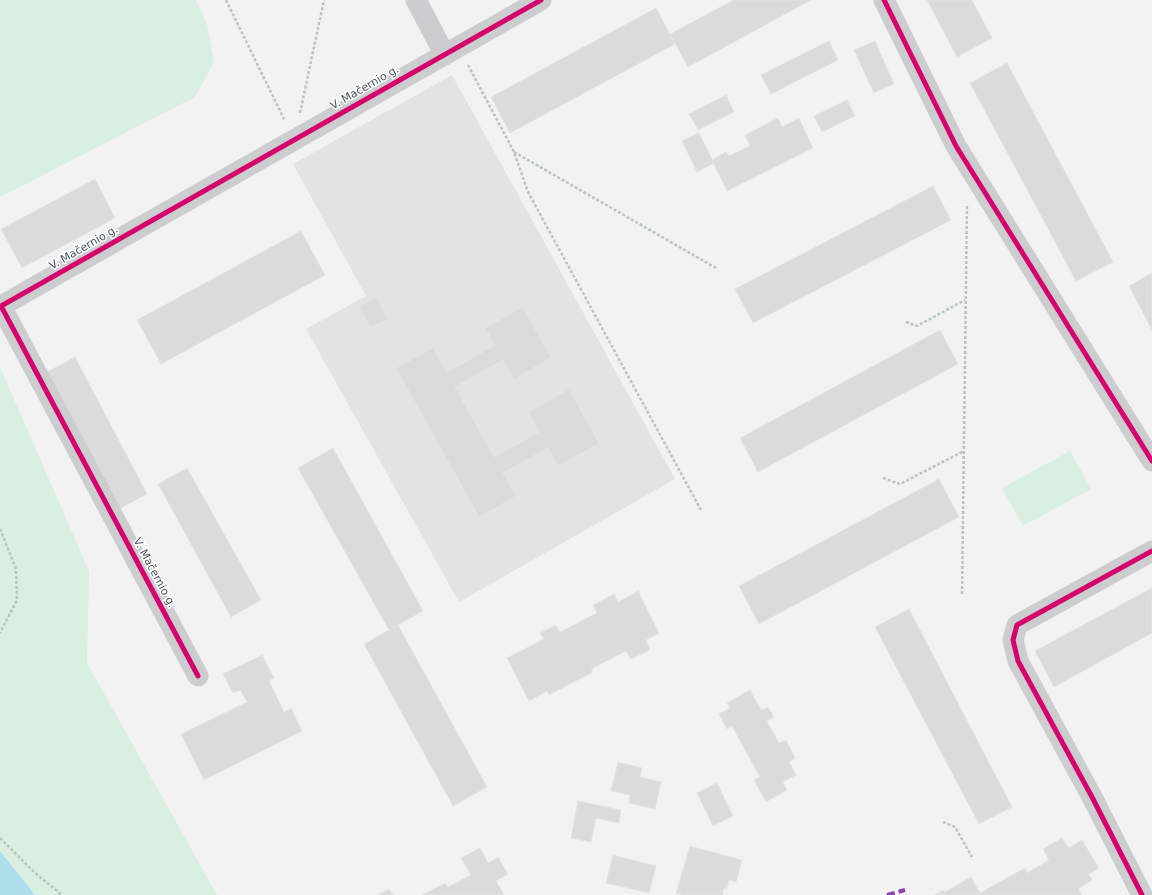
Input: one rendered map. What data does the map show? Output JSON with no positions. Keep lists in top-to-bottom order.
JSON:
{
  "streets": {
    "street": ["V. Mačernio g."]
  }
}
